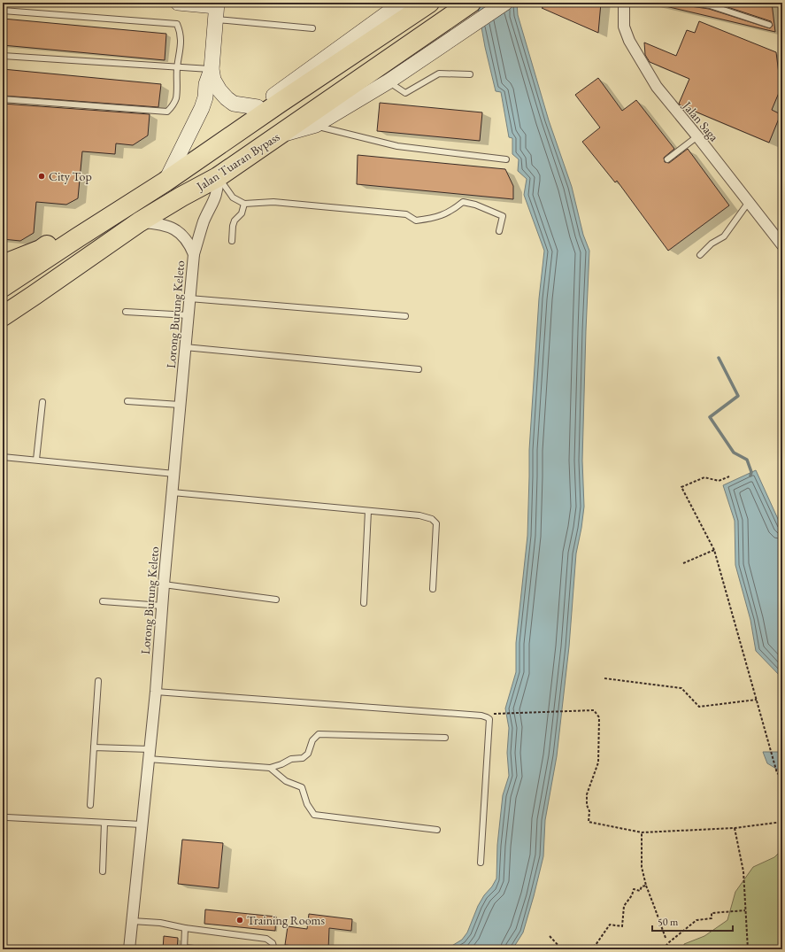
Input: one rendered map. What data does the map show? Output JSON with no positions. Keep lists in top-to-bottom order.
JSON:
{
  "streets": {
    "highway": ["Jalan Tuaran Bypass"],
    "street": ["Jalan Saga", "Lorong Burung Keleto"]
  },
  "crossings": [
    ["Jalan Tuaran Bypass", "Lorong Burung Keleto"]
  ],
  "places": ["City Top", "Training Rooms"],
  "scale_bar": "50 m"
}
